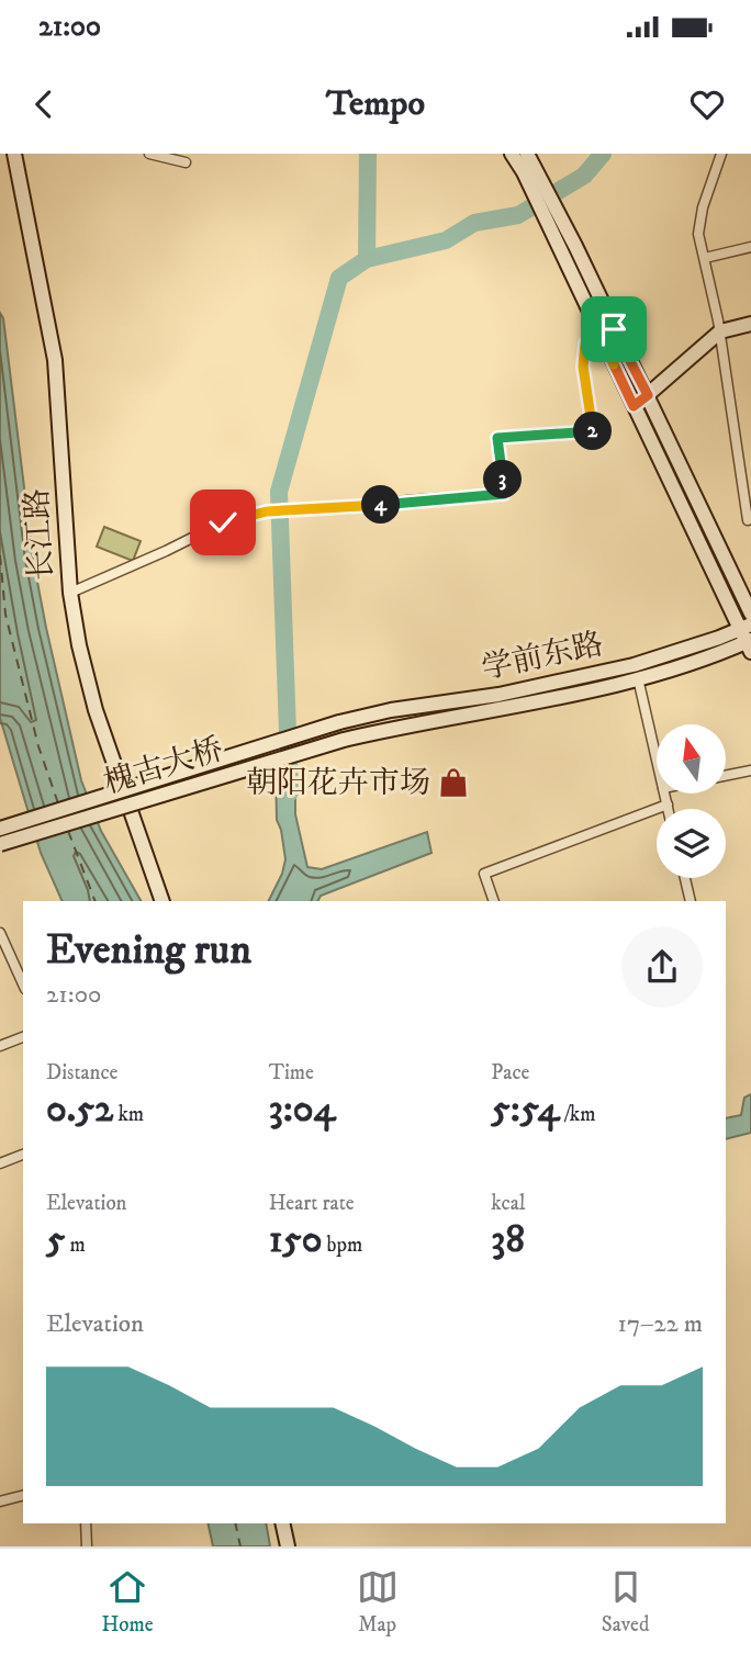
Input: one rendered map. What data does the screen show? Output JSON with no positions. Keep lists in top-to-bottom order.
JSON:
{
  "streets": {
    "main road": ["长江路", "学前东路", "槐古大桥"]
  },
  "crossings": [
    ["学前东路", "槐古大桥"]
  ],
  "places": {
    "shop": ["朝阳花卉市场"]
  },
  "north": "top",
  "page": {
    "status": "21:00",
    "header": "Tempo",
    "pins": ["2", "3", "4"],
    "heading": ["Evening run", "21:00"],
    "stats": [
      ["Distance", "0.52 km"],
      ["Time", "3:04"],
      ["Pace", "5:54 /km"],
      ["Elevation", "5 m"],
      ["Heart rate", "150 bpm"],
      ["kcal", "38"]
    ],
    "chart": ["Elevation", "17–22 m"],
    "tabs": ["Home", "Map", "Saved"]
  }
}
